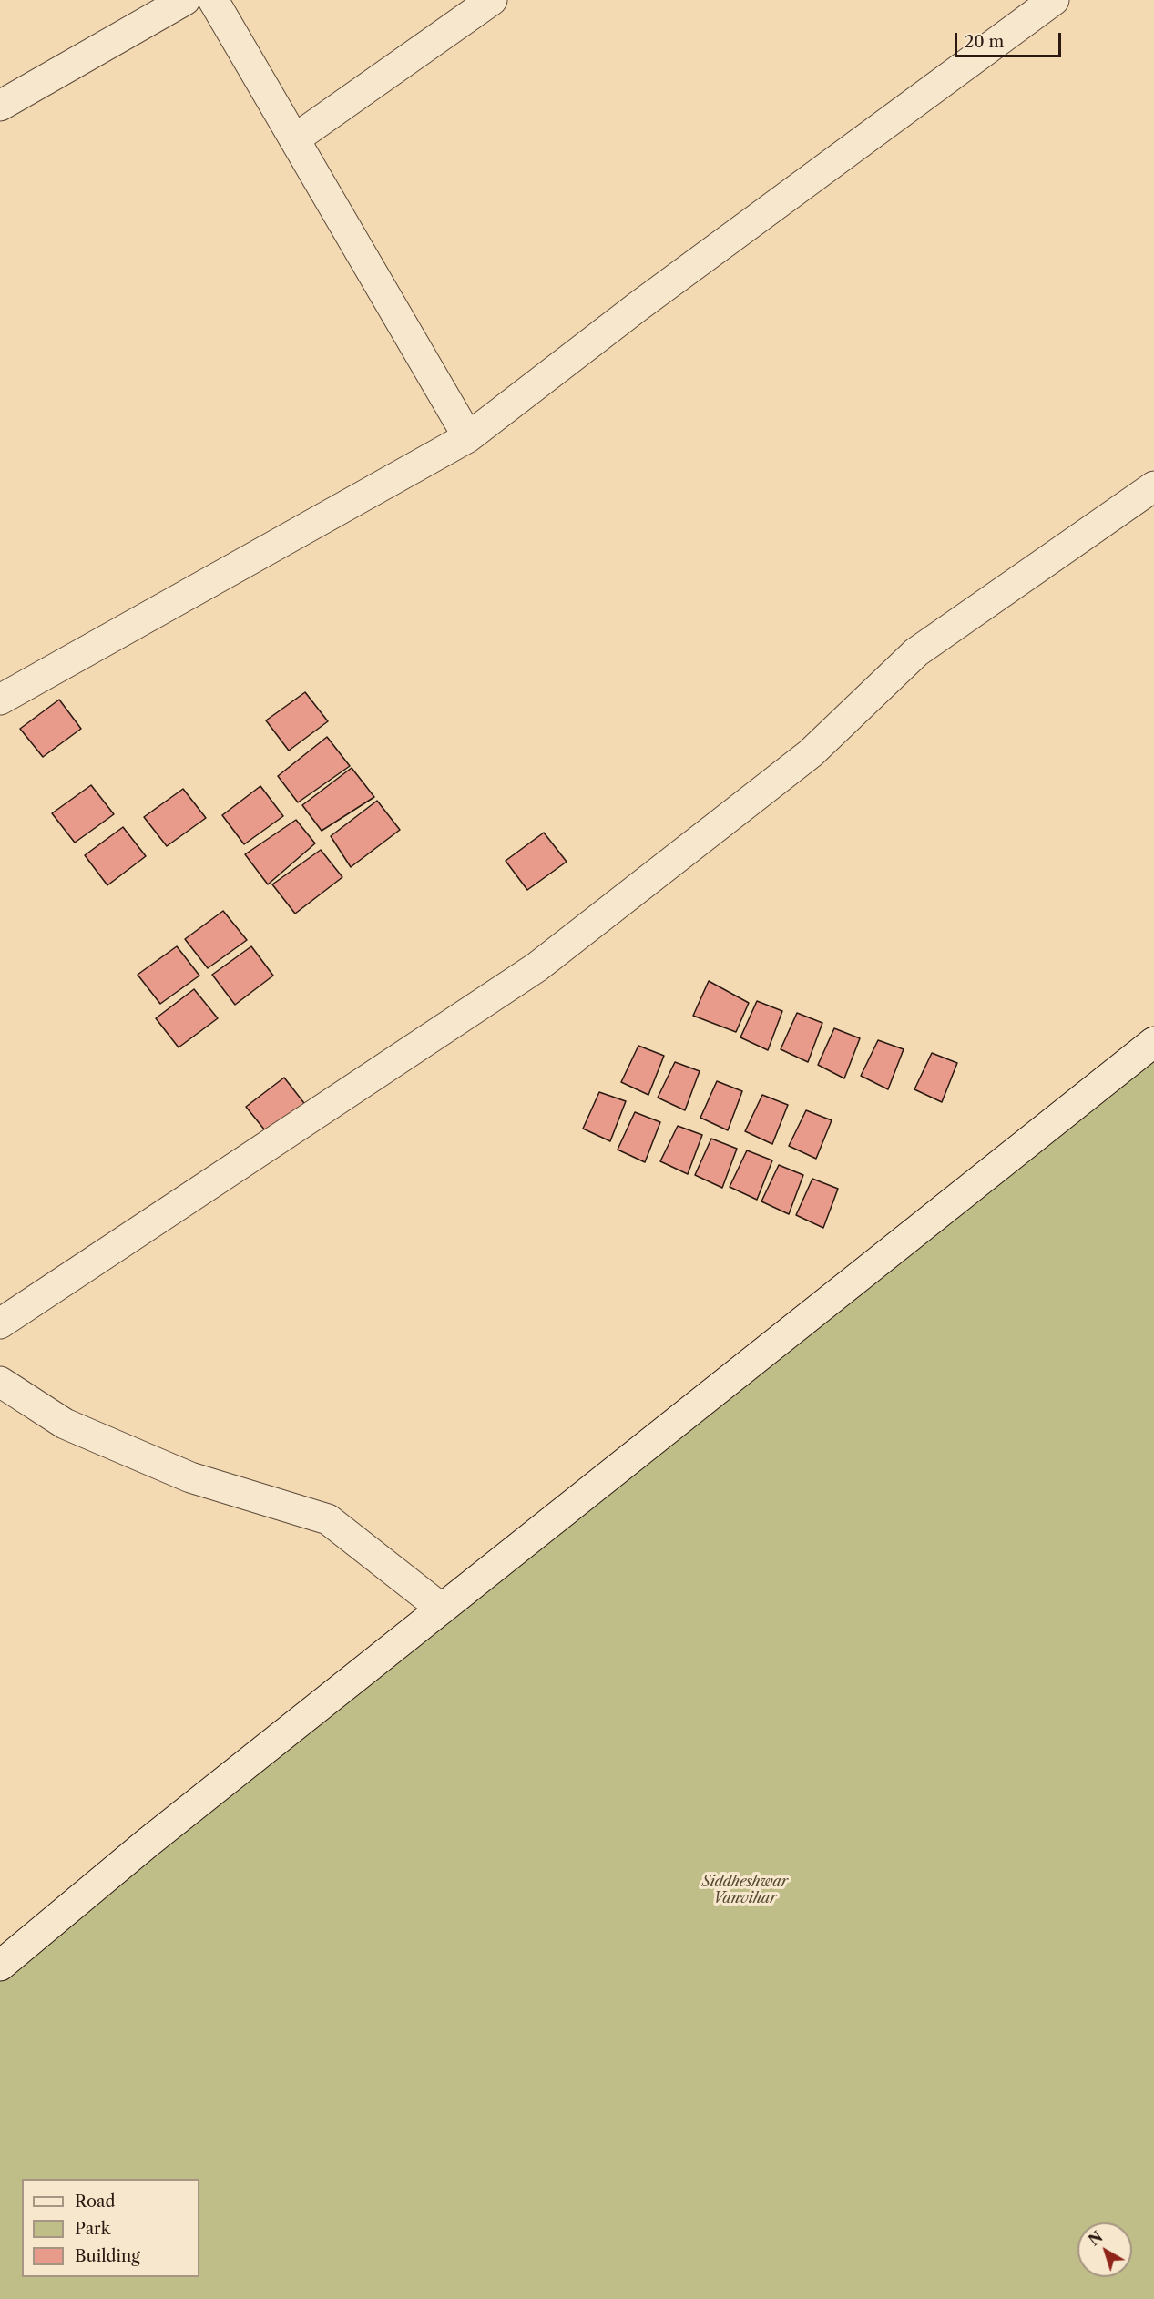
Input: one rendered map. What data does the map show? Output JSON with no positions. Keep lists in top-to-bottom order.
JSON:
{
  "parks": ["Siddheshwar Vanvihar"],
  "legend": ["Road", "Park", "Building"],
  "scale_bar": "20 m",
  "north": "top left"
}
